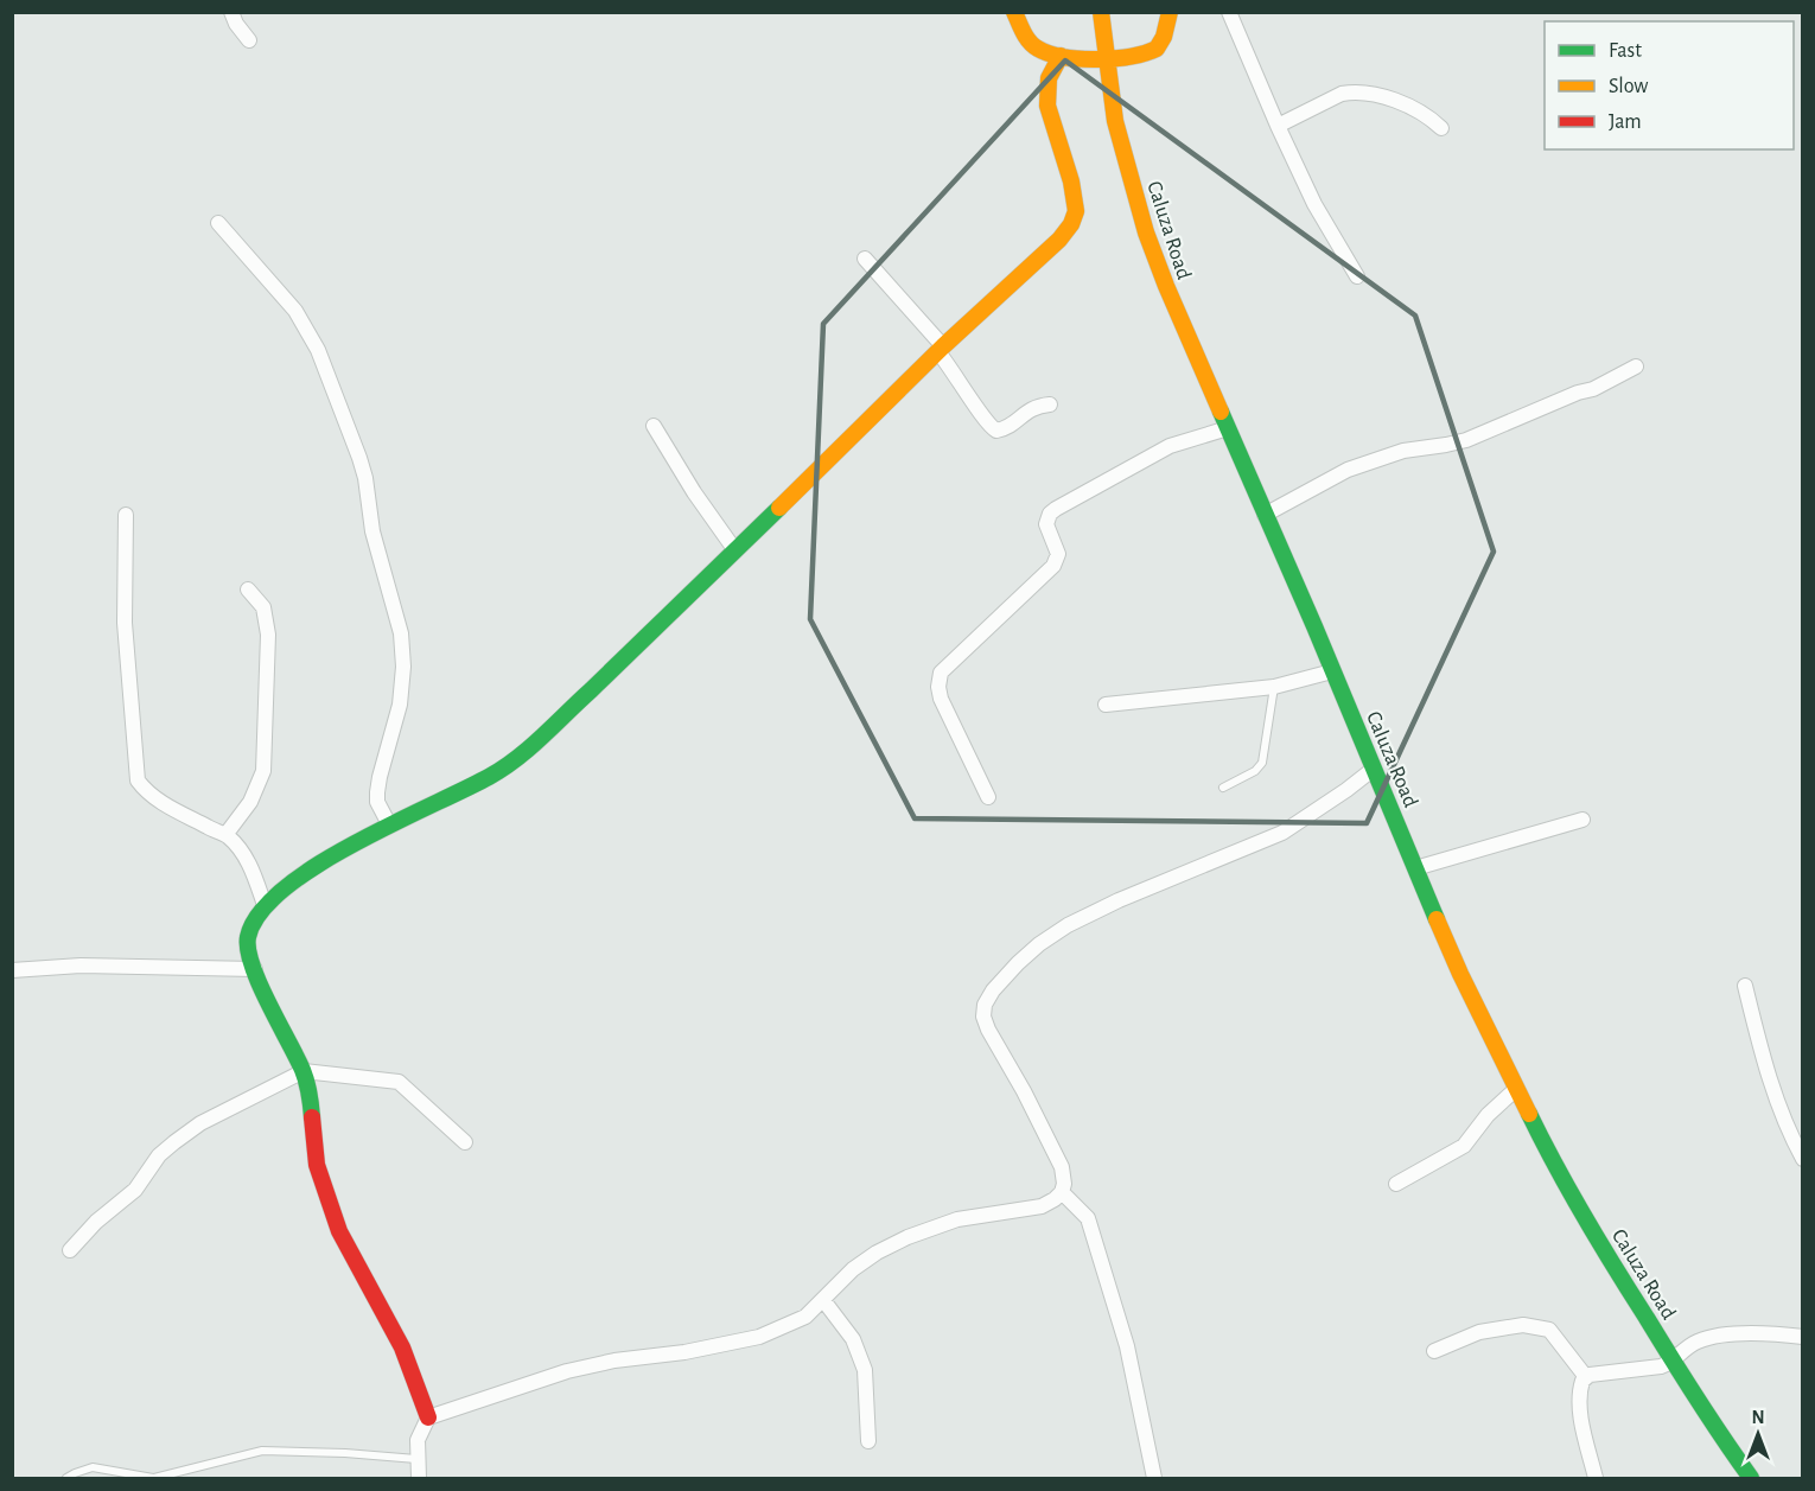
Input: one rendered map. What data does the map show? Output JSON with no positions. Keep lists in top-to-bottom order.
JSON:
{
  "streets": {
    "street": ["Caluza Road"]
  },
  "legend": ["Fast", "Slow", "Jam"],
  "north": "top"
}
